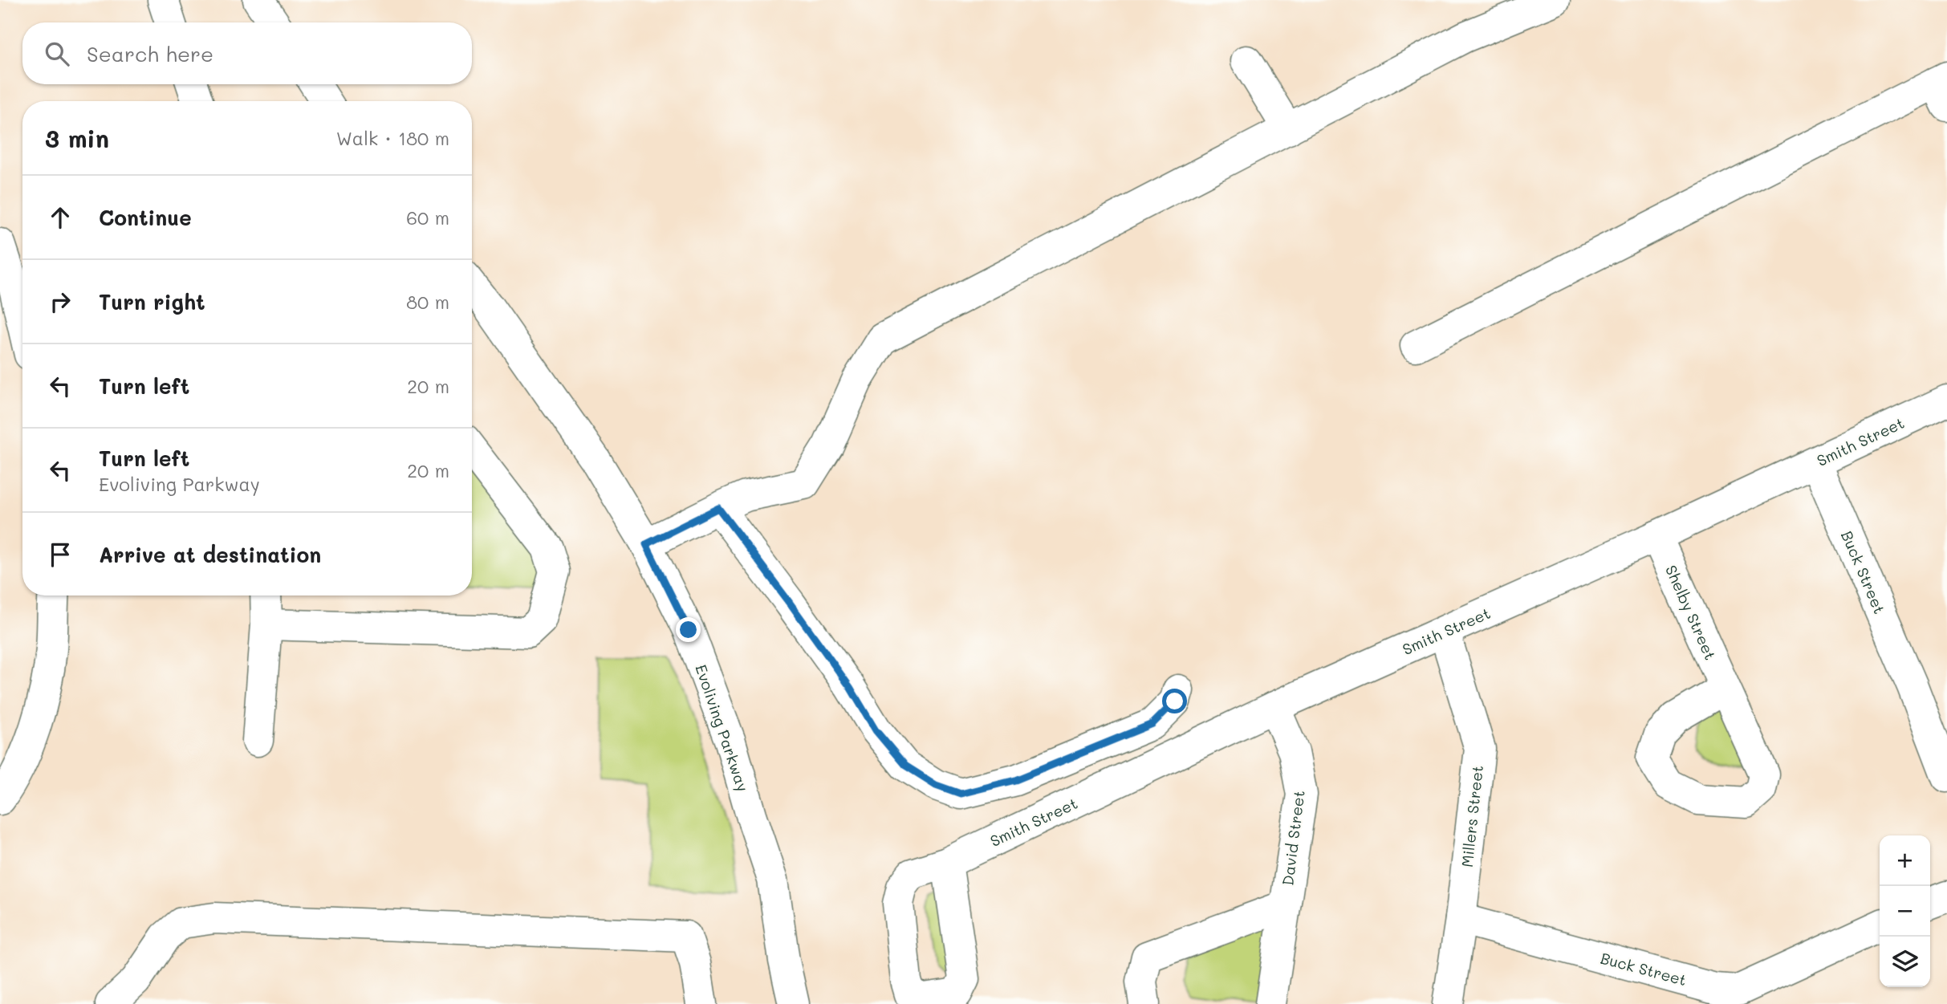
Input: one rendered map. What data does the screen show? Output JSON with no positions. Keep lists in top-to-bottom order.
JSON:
{
  "streets": {
    "street": [
      "Smith Street",
      "Buck Street",
      "Shelby Street",
      "Evoliving Parkway",
      "Millers Street",
      "David Street"
    ]
  },
  "crossings": [
    ["Smith Street", "Buck Street"],
    ["Smith Street", "Shelby Street"],
    ["Smith Street", "Millers Street"],
    ["Smith Street", "David Street"],
    ["Buck Street", "Millers Street"]
  ],
  "page": {
    "search": "Search here",
    "heading": ["3 min", "Walk · 180 m"],
    "list": [
      ["Continue", "60 m"],
      ["Turn right", "80 m"],
      ["Turn left", "20 m"],
      ["Turn left", "Evoliving Parkway", "20 m"],
      "Arrive at destination"
    ],
    "map_buttons": ["+", "−"]
  }
}
